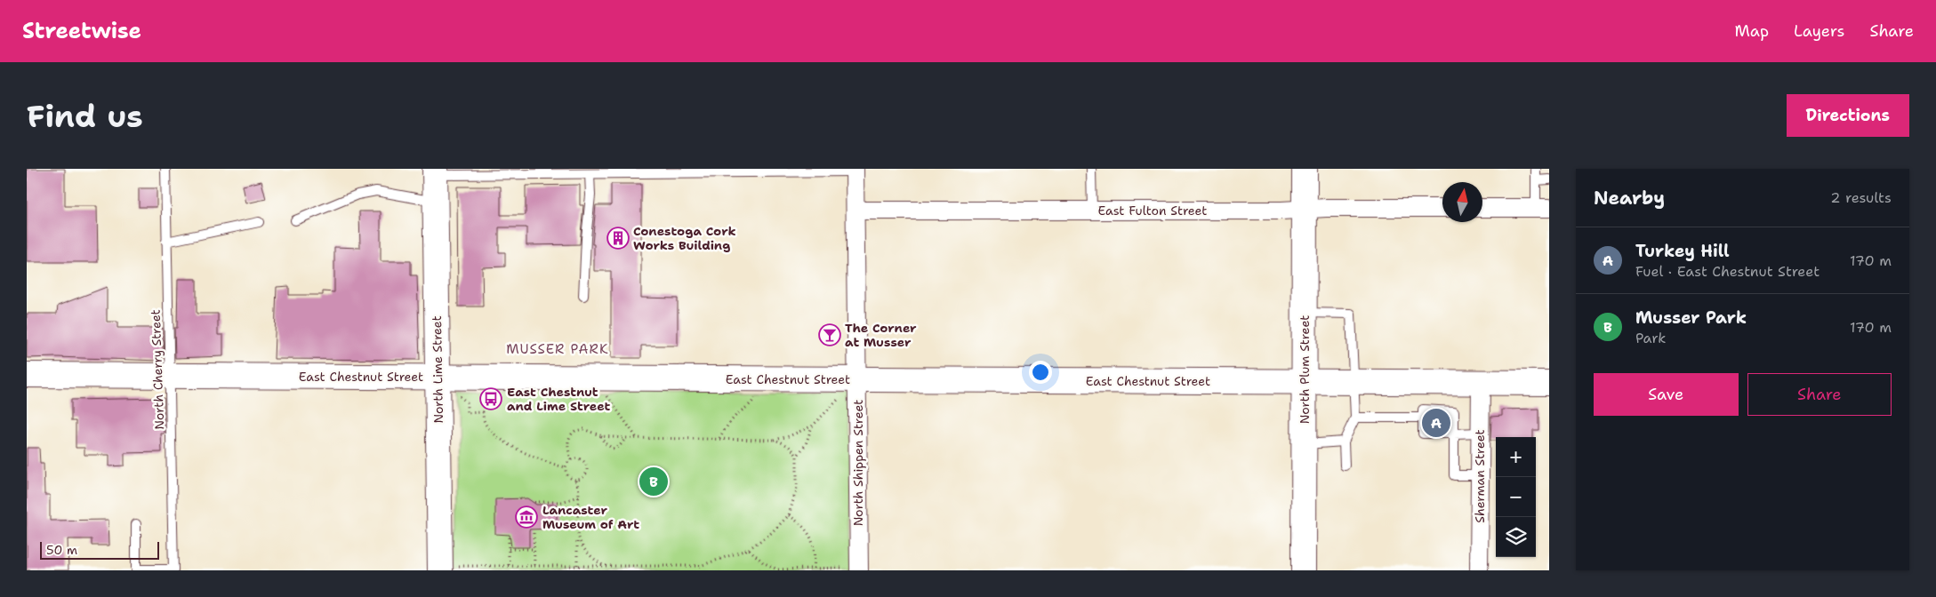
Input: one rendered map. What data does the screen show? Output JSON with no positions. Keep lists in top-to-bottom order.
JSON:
{
  "streets": {
    "main road": ["North Lime Street", "North Plum Street", "East Chestnut Street"],
    "street": ["East Fulton Street", "North Shippen Street", "Sherman Street"],
    "lane": ["North Cherry Street"]
  },
  "crossings": [
    ["East Fulton Street", "North Plum Street"],
    ["East Fulton Street", "North Shippen Street"],
    ["North Cherry Street", "East Chestnut Street"],
    ["North Lime Street", "East Chestnut Street"],
    ["North Plum Street", "East Chestnut Street"],
    ["East Chestnut Street", "North Shippen Street"],
    ["East Chestnut Street", "Sherman Street"]
  ],
  "districts": ["MUSSER PARK"],
  "places": {
    "building": ["Conestoga Cork Works Building"],
    "bar": ["The Corner at Musser"],
    "bus stop": ["East Chestnut and Lime Street"],
    "museum": ["Lancaster Museum of Art"]
  },
  "scale_bar": "50 m",
  "north": "top",
  "page": {
    "header": "Streetwise",
    "nav": ["Map", "Layers", "Share"],
    "buttons": [
      "Directions",
      ["Save", "Share"]
    ],
    "title": "Find us",
    "heading": ["Nearby", "2 results"],
    "list": [
      {
        "mark": "A",
        "name": "Turkey Hill",
        "note": "Fuel · East Chestnut Street",
        "value": "170 m"
      },
      {
        "mark": "B",
        "name": "Musser Park",
        "note": "Park",
        "value": "170 m"
      }
    ],
    "pins": ["A", "B"],
    "map_buttons": ["+", "−"],
    "scale": "50 m"
  }
}
